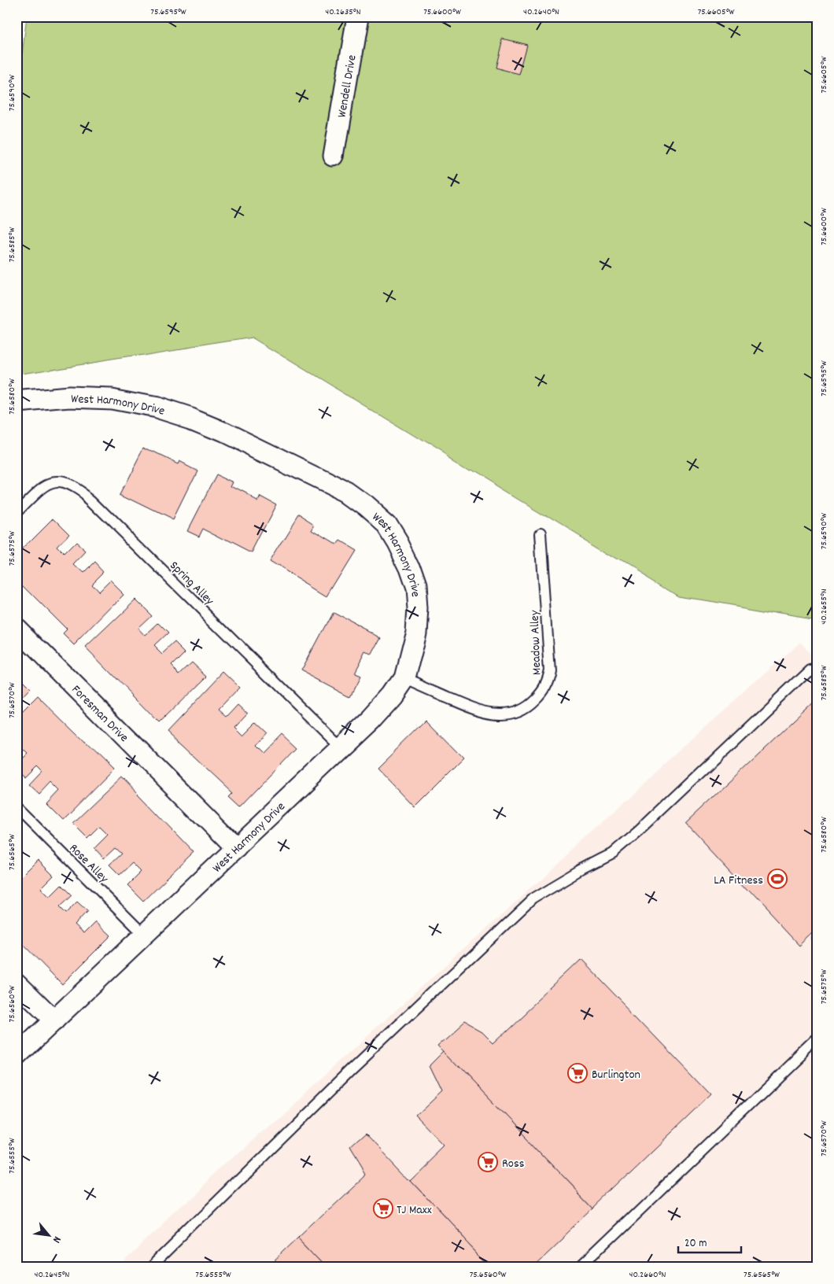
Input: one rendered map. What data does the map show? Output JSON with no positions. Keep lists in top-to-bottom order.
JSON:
{
  "streets": {
    "street": ["Wendell Drive", "West Harmony Drive", "Foresman Drive"],
    "lane": ["Spring Alley", "Meadow Alley", "Rose Alley"]
  },
  "crossings": [
    ["West Harmony Drive", "Spring Alley"],
    ["West Harmony Drive", "Meadow Alley"],
    ["West Harmony Drive", "Foresman Drive"],
    ["West Harmony Drive", "Rose Alley"]
  ],
  "places": {
    "sports": ["LA Fitness"],
    "supermarket": ["Burlington", "Ross", "TJ Maxx"]
  },
  "scale_bar": "20 m",
  "north": "bottom right",
  "coordinates": [
    "75.6595°W",
    "40.2635°N",
    "75.6600°W",
    "40.2640°N",
    "75.6605°W",
    "75.6590°W",
    "75.6585°W",
    "75.6580°W",
    "75.6575°W",
    "40.2655°N",
    "75.6570°W",
    "75.6565°W",
    "75.6560°W",
    "75.6555°W",
    "40.2645°N",
    "40.2660°N"
  ]
}
